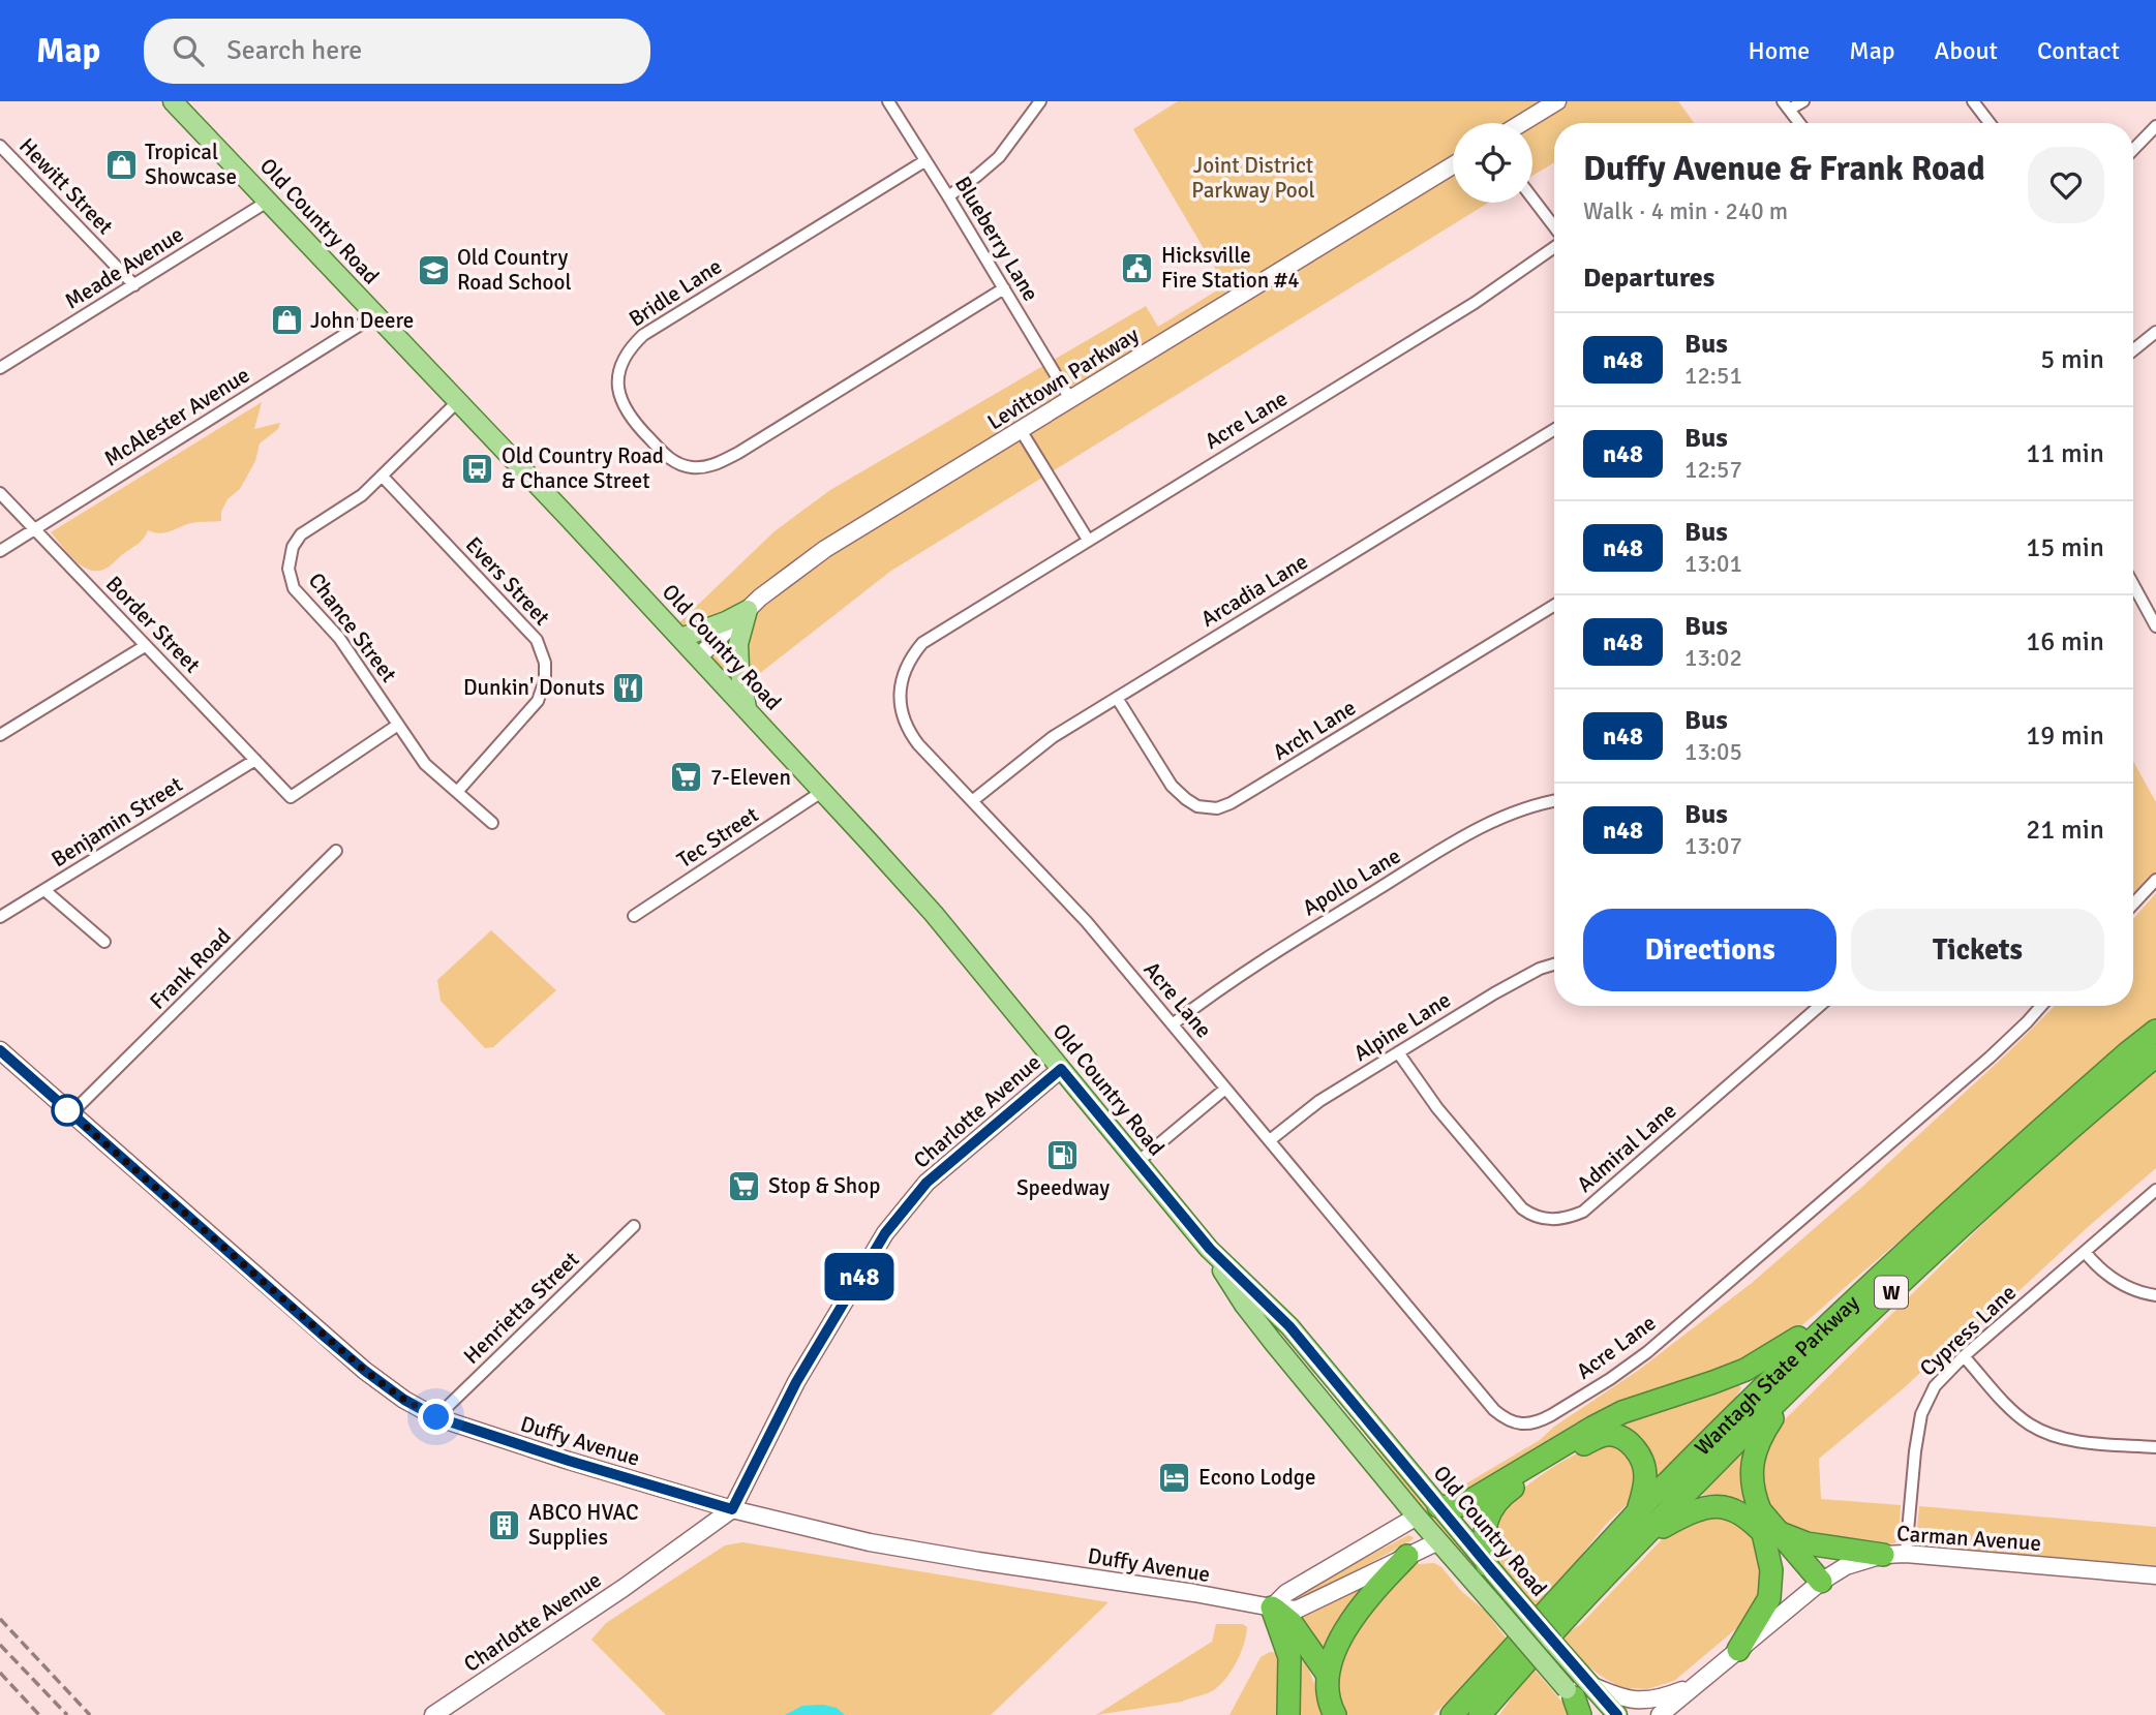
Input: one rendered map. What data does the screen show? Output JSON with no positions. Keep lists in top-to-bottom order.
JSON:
{
  "streets": {
    "highway": ["W", "Wantagh State Parkway"],
    "main road": ["Old Country Road"],
    "street": [
      "Hewitt Street",
      "Blueberry Lane",
      "Meade Avenue",
      "Bridle Lane",
      "Levittown Parkway",
      "McAlester Avenue",
      "Acre Lane",
      "Evers Street",
      "Arcadia Lane",
      "Border Street",
      "Chance Street",
      "Arch Lane",
      "Benjamin Street",
      "Tec Street",
      "Apollo Lane",
      "Frank Road",
      "Alpine Lane",
      "Charlotte Avenue",
      "Admiral Lane",
      "Henrietta Street",
      "Cypress Lane",
      "Duffy Avenue",
      "Carman Avenue"
    ]
  },
  "crossings": [
    ["Hewitt Street", "Meade Avenue"],
    ["Old Country Road", "Meade Avenue"],
    ["Old Country Road", "Levittown Parkway"],
    ["Old Country Road", "McAlester Avenue"],
    ["Old Country Road", "Chance Street"],
    ["Old Country Road", "Tec Street"],
    ["Old Country Road", "Charlotte Avenue"],
    ["Old Country Road", "Duffy Avenue"],
    ["Blueberry Lane", "Bridle Lane"],
    ["Blueberry Lane", "Levittown Parkway"],
    ["McAlester Avenue", "Border Street"],
    ["Acre Lane", "Arcadia Lane"],
    ["Acre Lane", "Apollo Lane"],
    ["Acre Lane", "Alpine Lane"],
    ["Evers Street", "Chance Street"],
    ["Arcadia Lane", "Arch Lane"],
    ["Border Street", "Chance Street"],
    ["Border Street", "Benjamin Street"],
    ["Frank Road", "Duffy Avenue"],
    ["Alpine Lane", "Admiral Lane"],
    ["Charlotte Avenue", "Duffy Avenue"],
    ["Henrietta Street", "Duffy Avenue"],
    ["Cypress Lane", "Carman Avenue"]
  ],
  "parks": ["Joint District Parkway Pool"],
  "places": {
    "shop": ["Tropical Showcase", "John Deere"],
    "public building": ["Hicksville Fire Station #4"],
    "school or university": ["Old Country Road School"],
    "bus stop": ["Old Country Road & Chance Street"],
    "restaurant": ["Dunkin' Donuts"],
    "supermarket": ["7-Eleven", "Stop & Shop"],
    "fuel station": ["Speedway"],
    "hotel": ["Econo Lodge"],
    "building": ["ABCO HVAC Supplies"]
  },
  "lines": ["bus line n48"],
  "page": {
    "header": "Map",
    "search": "Search here",
    "nav": [
      "Home",
      "Map",
      "About",
      "Contact"
    ],
    "on_map": "n48",
    "heading": [
      ["Duffy Avenue & Frank Road", "Walk · 4 min · 240 m"],
      "Departures"
    ],
    "list": [
      {
        "mark": "n48",
        "name": "Bus",
        "note": "12:51",
        "value": "5 min"
      },
      {
        "mark": "n48",
        "name": "Bus",
        "note": "12:57",
        "value": "11 min"
      },
      {
        "mark": "n48",
        "name": "Bus",
        "note": "13:01",
        "value": "15 min"
      },
      {
        "mark": "n48",
        "name": "Bus",
        "note": "13:02",
        "value": "16 min"
      },
      {
        "mark": "n48",
        "name": "Bus",
        "note": "13:05",
        "value": "19 min"
      },
      {
        "mark": "n48",
        "name": "Bus",
        "note": "13:07",
        "value": "21 min"
      }
    ],
    "buttons": ["Directions", "Tickets"]
  }
}
